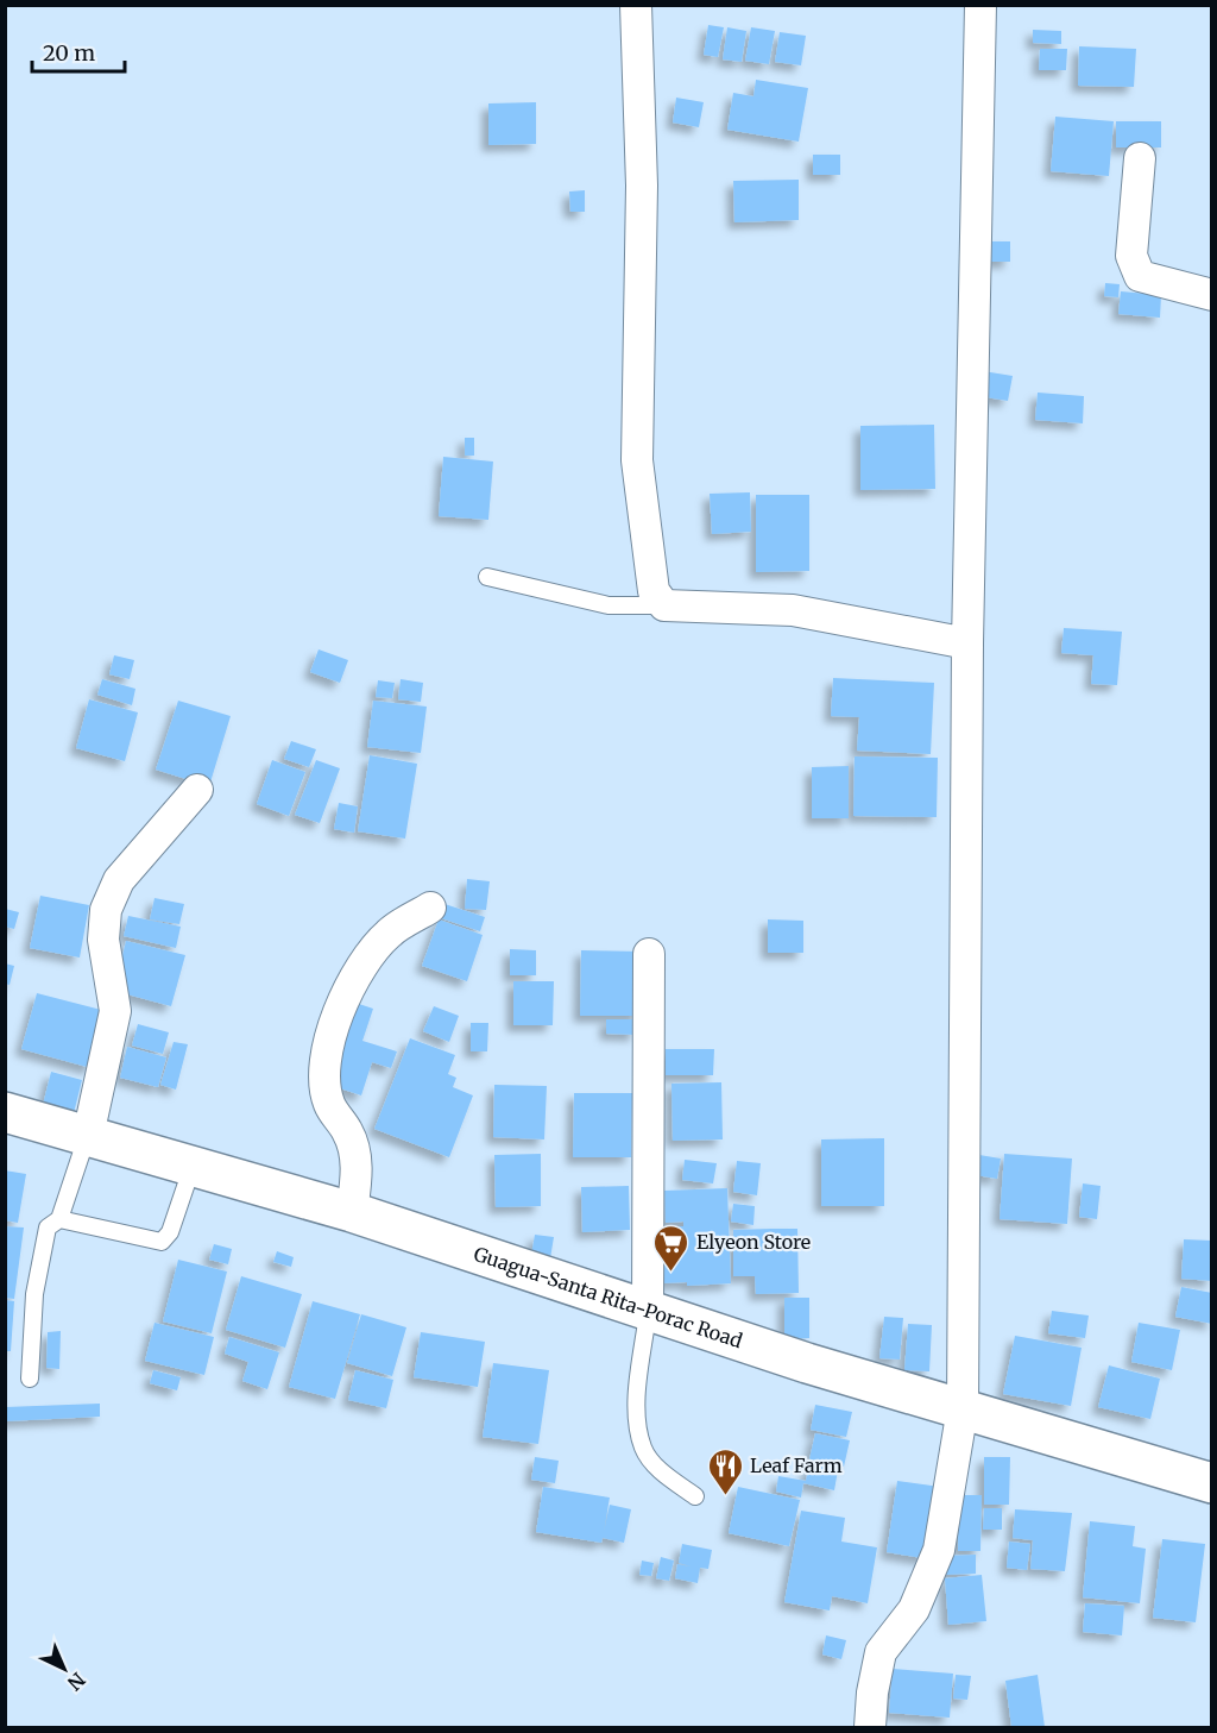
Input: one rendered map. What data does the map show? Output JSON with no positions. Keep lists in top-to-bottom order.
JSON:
{
  "streets": {
    "main road": ["Guagua-Santa Rita-Porac Road"]
  },
  "places": {
    "supermarket": ["Elyeon Store"],
    "restaurant": ["Leaf Farm"]
  },
  "scale_bar": "20 m",
  "north": "bottom right"
}
